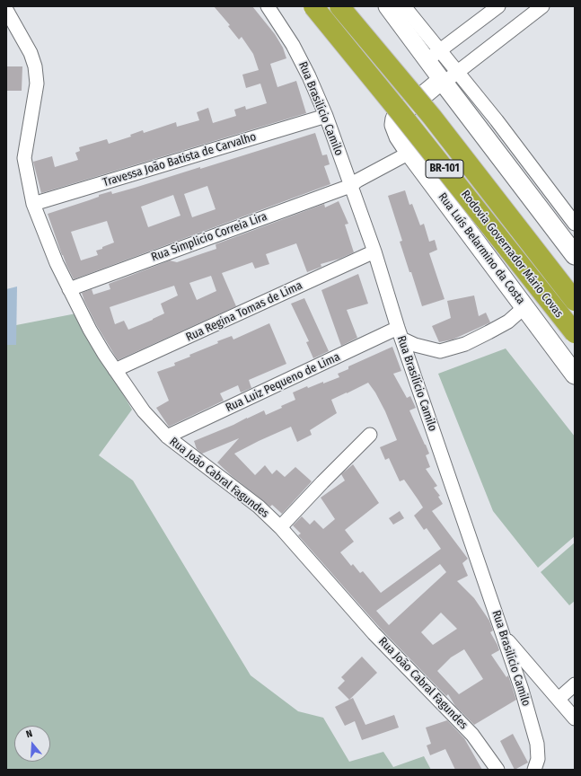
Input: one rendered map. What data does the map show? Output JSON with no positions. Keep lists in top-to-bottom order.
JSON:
{
  "streets": {
    "highway": ["BR-101", "Rodovia Governador Mário Covas"],
    "main road": ["Rua Luís Belarmino da Costa"],
    "street": [
      "Rua Brasilício Camilo",
      "Travessa João Batista de Carvalho",
      "Rua Simplicio Correia Lira",
      "Rua Regina Tomas de Lima",
      "Rua Luiz Pequeno de Lima",
      "Rua João Cabral Fagundes"
    ]
  },
  "crossings": [
    ["Rua Brasilício Camilo", "Travessa João Batista de Carvalho"],
    ["Rua Brasilício Camilo", "Rua Simplicio Correia Lira"],
    ["Rua Brasilício Camilo", "Rua Regina Tomas de Lima"],
    ["Rua Brasilício Camilo", "Rua Luiz Pequeno de Lima"],
    ["Travessa João Batista de Carvalho", "Rua João Cabral Fagundes"],
    ["Rua Simplicio Correia Lira", "Rua Luís Belarmino da Costa"],
    ["Rua Simplicio Correia Lira", "Rua João Cabral Fagundes"],
    ["Rua Regina Tomas de Lima", "Rua João Cabral Fagundes"],
    ["Rua Luiz Pequeno de Lima", "Rua João Cabral Fagundes"]
  ],
  "north": "top"
}
